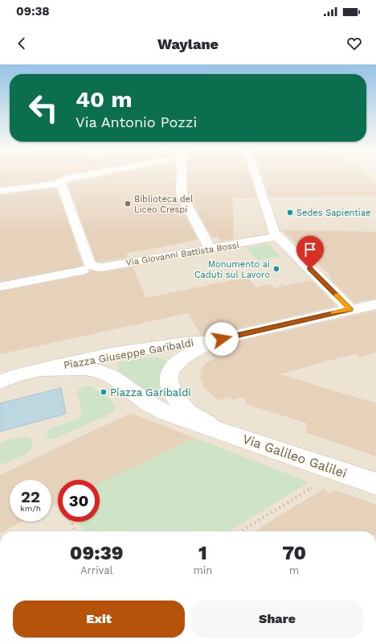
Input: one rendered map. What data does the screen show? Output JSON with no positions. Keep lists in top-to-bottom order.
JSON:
{
  "streets": {
    "street": ["Via Giovanni Battista Bossi", "Piazza Giuseppe Garibaldi", "Via Galileo Galilei"]
  },
  "crossings": [
    ["Piazza Giuseppe Garibaldi", "Via Galileo Galilei"]
  ],
  "places": [
    "Biblioteca del Liceo Crespi",
    "Sedes Sapientiae",
    "Monumento ai Caduti sul Lavoro",
    "Piazza Garibaldi"
  ],
  "page": {
    "status": "09:38",
    "header": "Waylane",
    "turn": ["40 m", "Via Antonio Pozzi"],
    "speed": "22 km/h",
    "limit": "30",
    "eta": [
      "09:39",
      "Arrival",
      "1",
      "min",
      "70",
      "m"
    ],
    "buttons": ["Exit", "Share"]
  }
}
